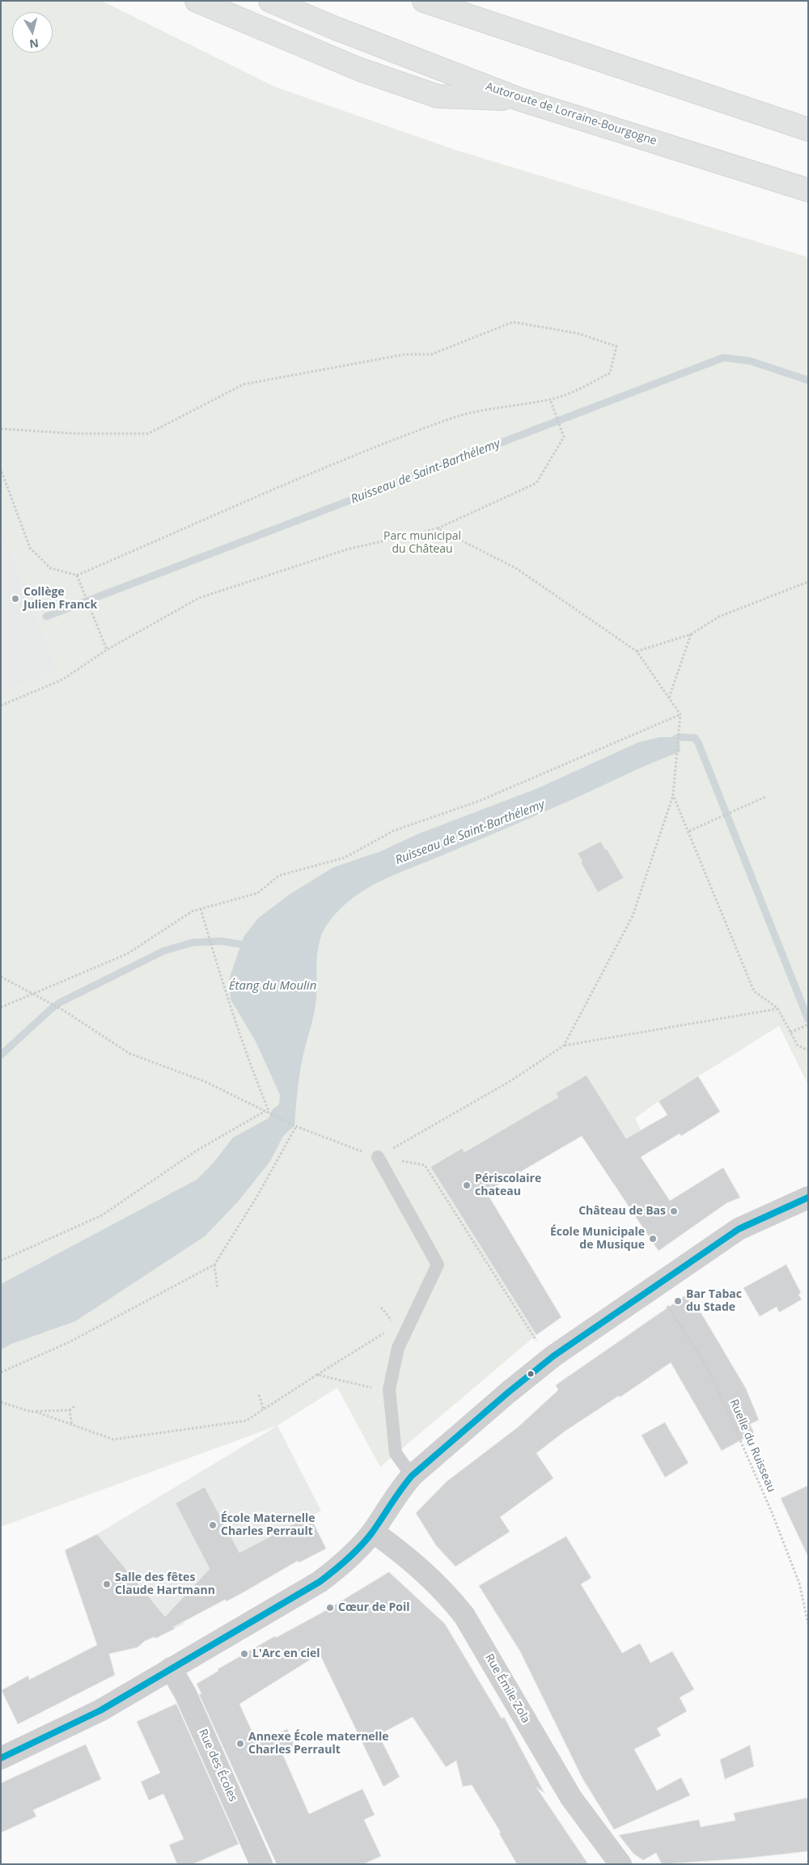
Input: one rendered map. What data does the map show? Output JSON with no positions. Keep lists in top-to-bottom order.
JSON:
{
  "streets": {
    "highway": ["Autoroute de Lorraine-Bourgogne"],
    "street": ["Rue Émile Zola", "Rue des Écoles"],
    "path": ["Ruelle du Ruisseau"]
  },
  "water": ["Ruisseau de Saint-Barthélemy", "Étang du Moulin"],
  "parks": ["Parc municipal du Château"],
  "places": [
    "Collège Julien Franck",
    "Périscolaire chateau",
    "Château de Bas",
    "École Municipale de Musique",
    "Bar Tabac du Stade",
    "École Maternelle Charles Perrault",
    "Salle des fêtes Claude Hartmann",
    "Cœur de Poil",
    "L'Arc en ciel",
    "Annexe École maternelle Charles Perrault"
  ],
  "north": "bottom"
}
